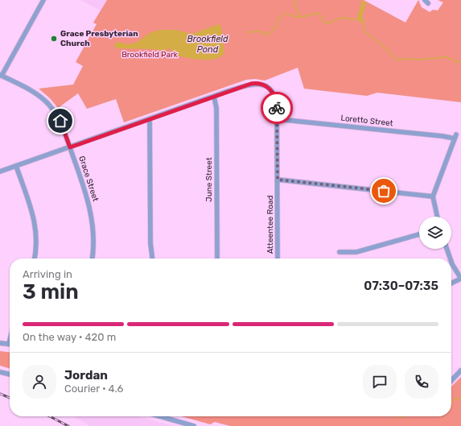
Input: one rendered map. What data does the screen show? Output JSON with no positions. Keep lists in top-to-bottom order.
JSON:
{
  "streets": {
    "street": [
      "Loretto Street",
      "Grace Street",
      "June Street",
      "Atteentee Road"
    ]
  },
  "crossings": [
    ["Loretto Street", "Atteentee Road"],
    ["Grace Street", "Atteentee Road"],
    ["June Street", "Atteentee Road"]
  ],
  "water": ["Brookfield Pond"],
  "parks": ["Brookfield Park"],
  "places": ["Grace Presbyterian Church"],
  "page": {
    "heading": ["3 min", "Arriving in", "07:30–07:35"],
    "panel": ["Jordan", "Courier · 4.6"],
    "bar": "On the way · 420 m"
  }
}
